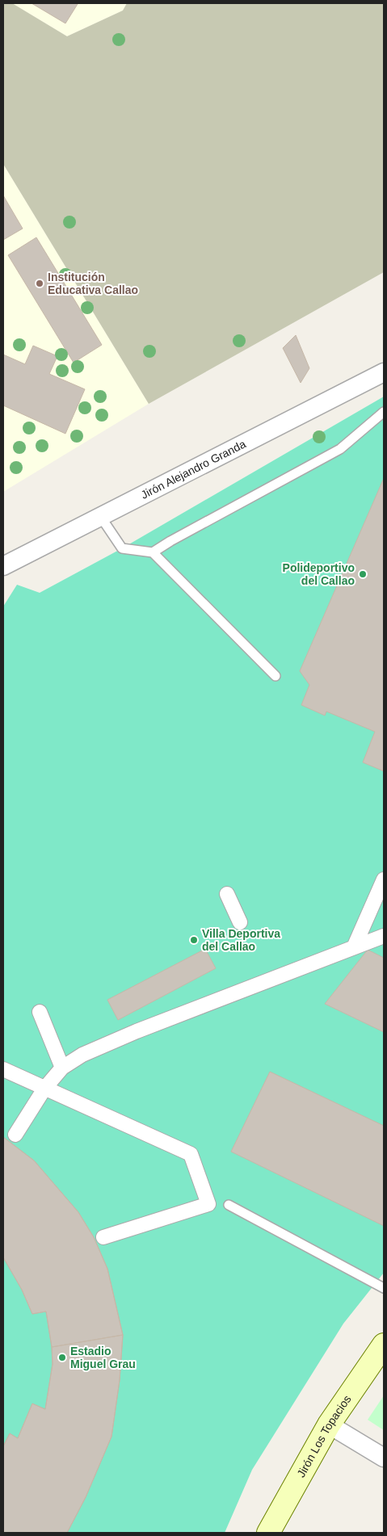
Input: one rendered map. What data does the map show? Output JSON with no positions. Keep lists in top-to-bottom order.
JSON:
{
  "streets": {
    "main road": ["Jirón Los Topacios"],
    "street": ["Jirón Alejandro Granda"]
  },
  "places": [
    "Institución Educativa Callao",
    "Polideportivo del Callao",
    "Villa Deportiva del Callao",
    "Estadio Miguel Grau"
  ]
}
